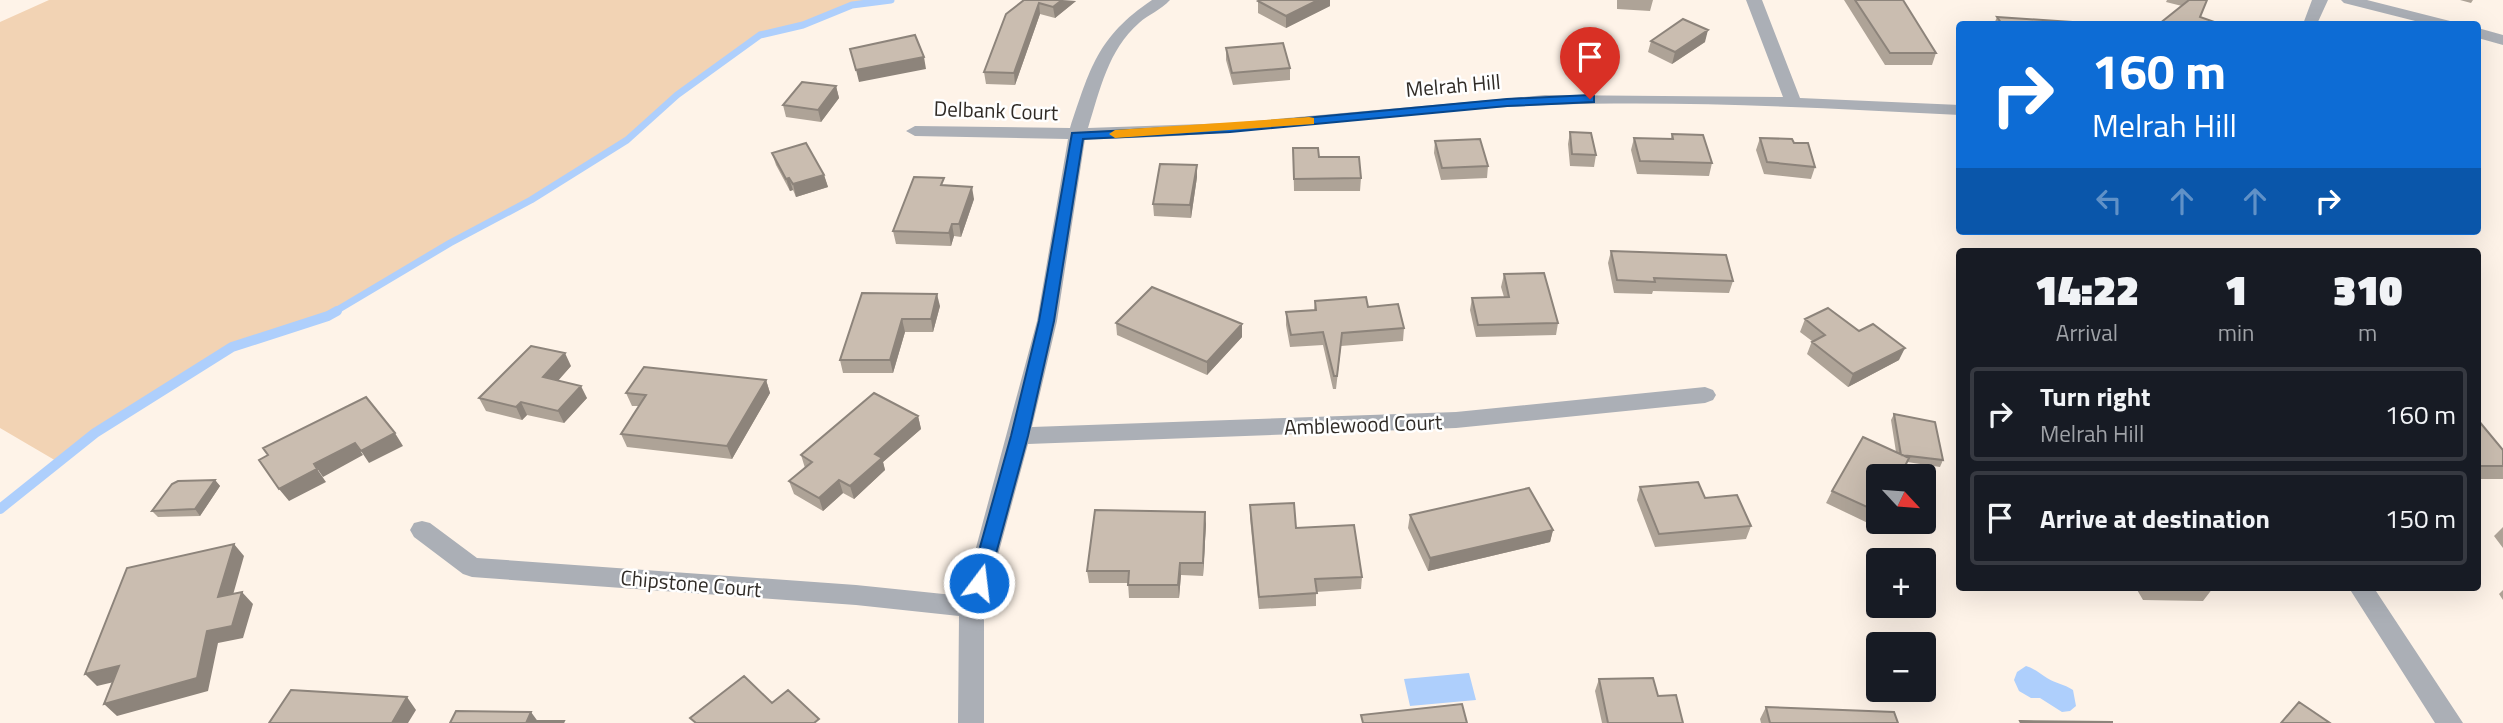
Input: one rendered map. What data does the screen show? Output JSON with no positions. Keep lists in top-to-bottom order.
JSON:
{
  "streets": {
    "street": [
      "Melrah Hill",
      "Delbank Court",
      "Amblewood Court",
      "Chipstone Court"
    ]
  },
  "crossings": [
    ["Melrah Hill", "Delbank Court"]
  ],
  "north": "bottom right",
  "page": {
    "turn": ["160 m", "Melrah Hill"],
    "eta": [
      "14:22",
      "Arrival",
      "1",
      "min",
      "310",
      "m"
    ],
    "list": [
      {
        "name": "Turn right",
        "note": "Melrah Hill",
        "value": "160 m"
      },
      {
        "name": "Arrive at destination",
        "value": "150 m"
      }
    ],
    "map_buttons": ["+", "−"]
  }
}
